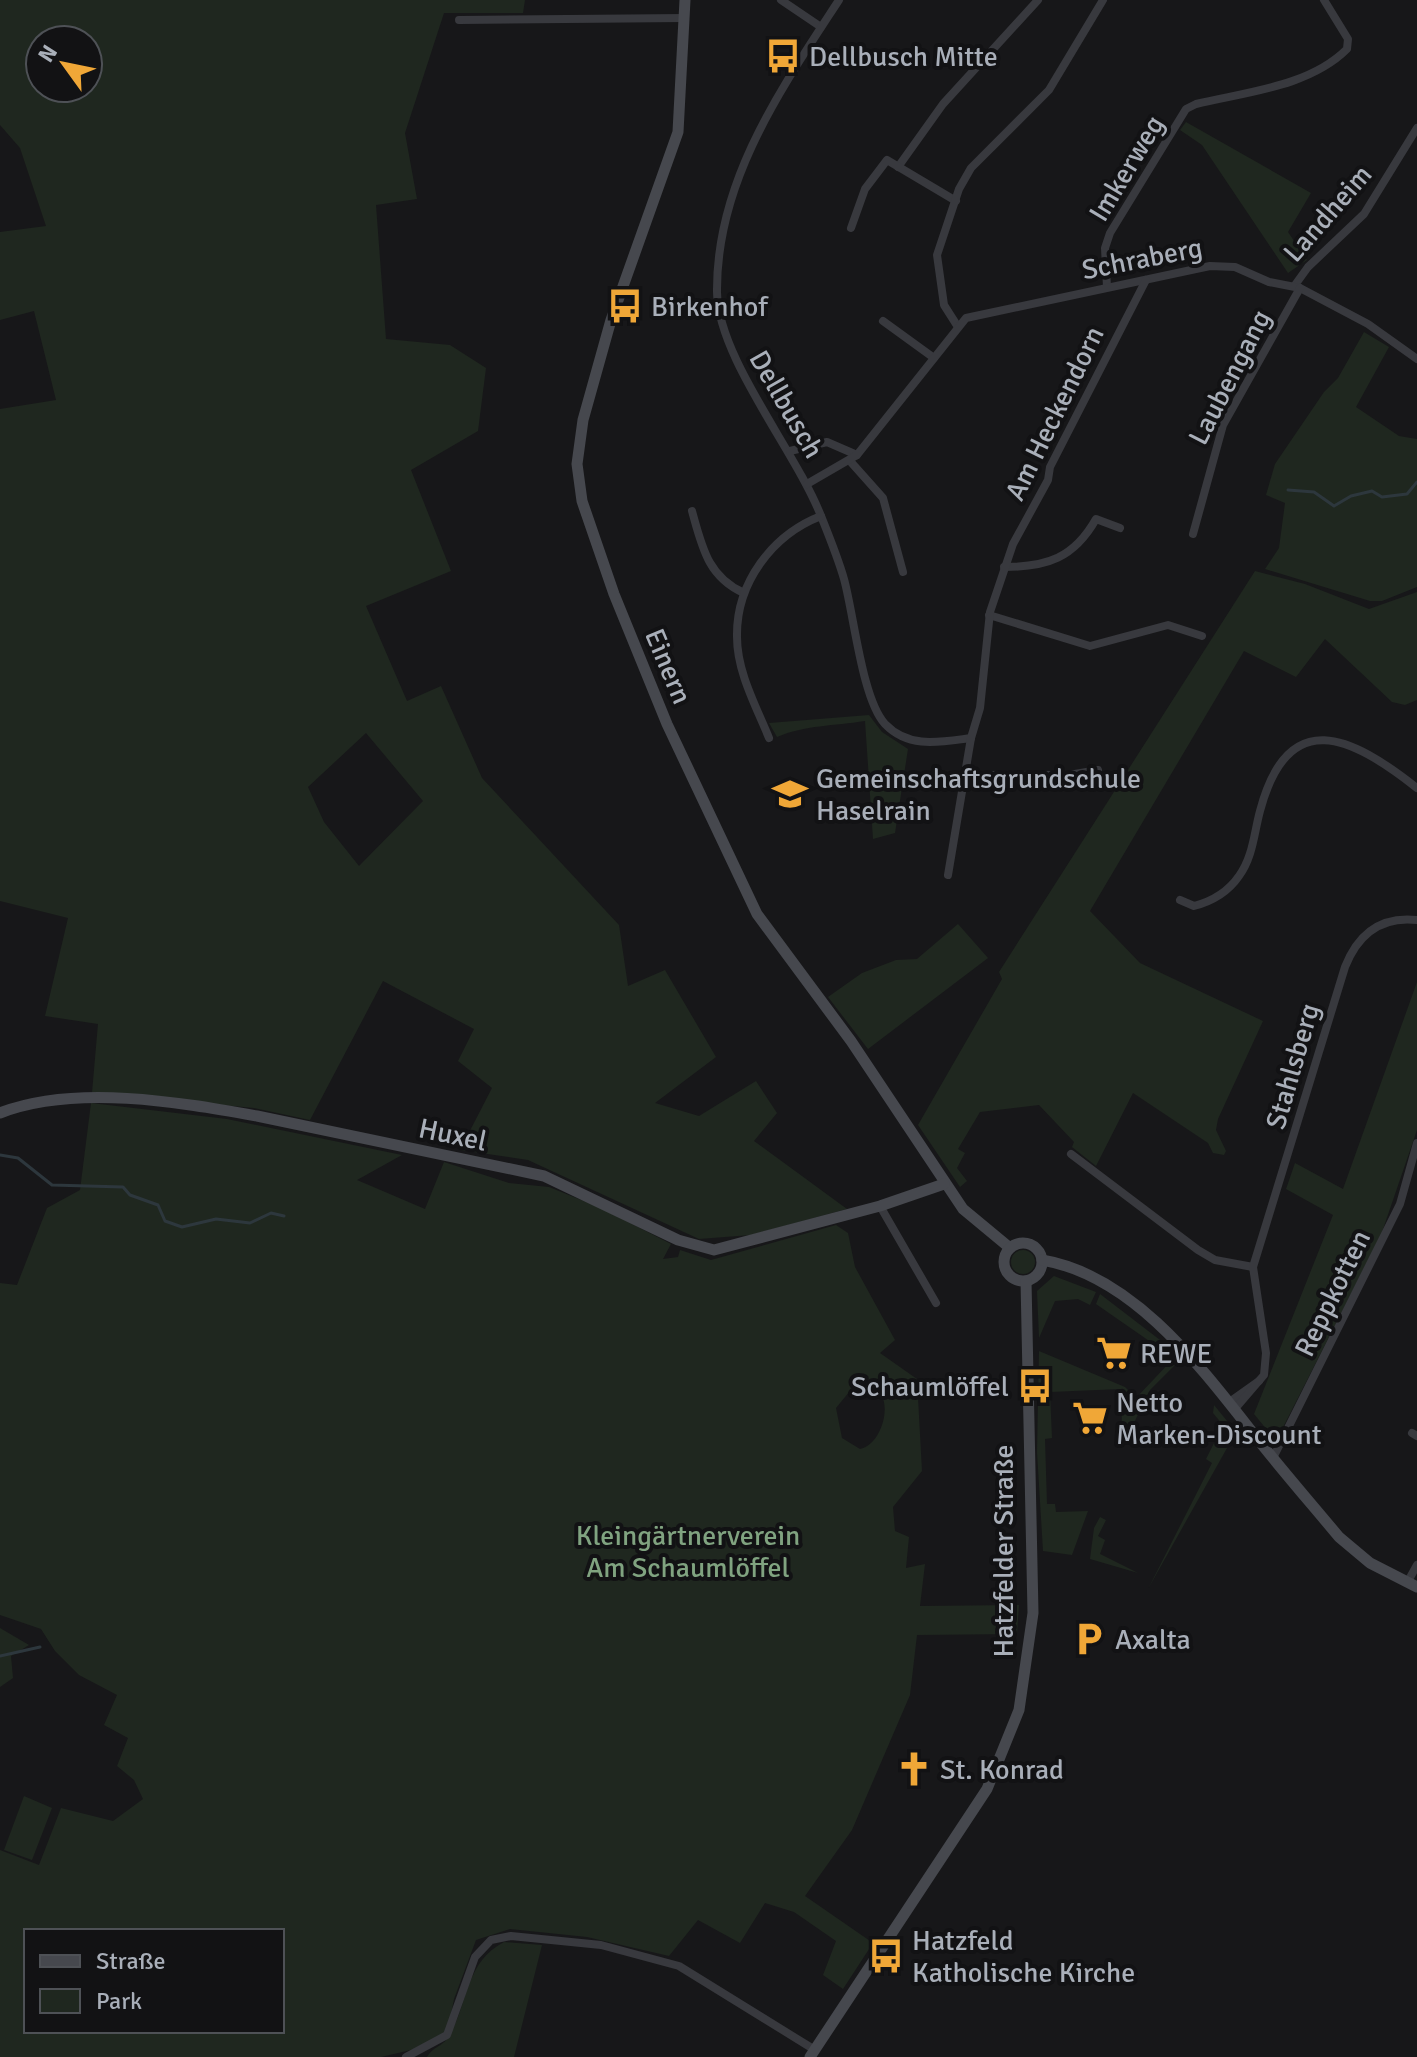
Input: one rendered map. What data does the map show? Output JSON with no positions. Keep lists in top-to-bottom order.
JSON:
{
  "streets": {
    "main road": ["Einern", "Huxel", "Hatzfelder Straße"],
    "street": [
      "Imkerweg",
      "Landheim",
      "Schraberg",
      "Laubengang",
      "Dellbusch",
      "Am Heckendorn",
      "Stahlsberg",
      "Reppkotten"
    ]
  },
  "crossings": [
    ["Imkerweg", "Schraberg"],
    ["Landheim", "Schraberg"],
    ["Landheim", "Laubengang"],
    ["Schraberg", "Laubengang"],
    ["Schraberg", "Dellbusch"],
    ["Schraberg", "Am Heckendorn"],
    ["Dellbusch", "Am Heckendorn"],
    ["Einern", "Huxel"],
    ["Einern", "Hatzfelder Straße"]
  ],
  "parks": ["Kleingärtnerverein Am Schaumlöffel"],
  "places": {
    "bus stop": [
      "Dellbusch Mitte",
      "Birkenhof",
      "Schaumlöffel",
      "Hatzfeld Katholische Kirche"
    ],
    "school or university": ["Gemeinschaftsgrundschule Haselrain"],
    "supermarket": ["REWE", "Netto Marken-Discount"],
    "parking": ["Axalta"],
    "church": ["St. Konrad"]
  },
  "legend": ["Straße", "Park"],
  "north": "top left"
}
